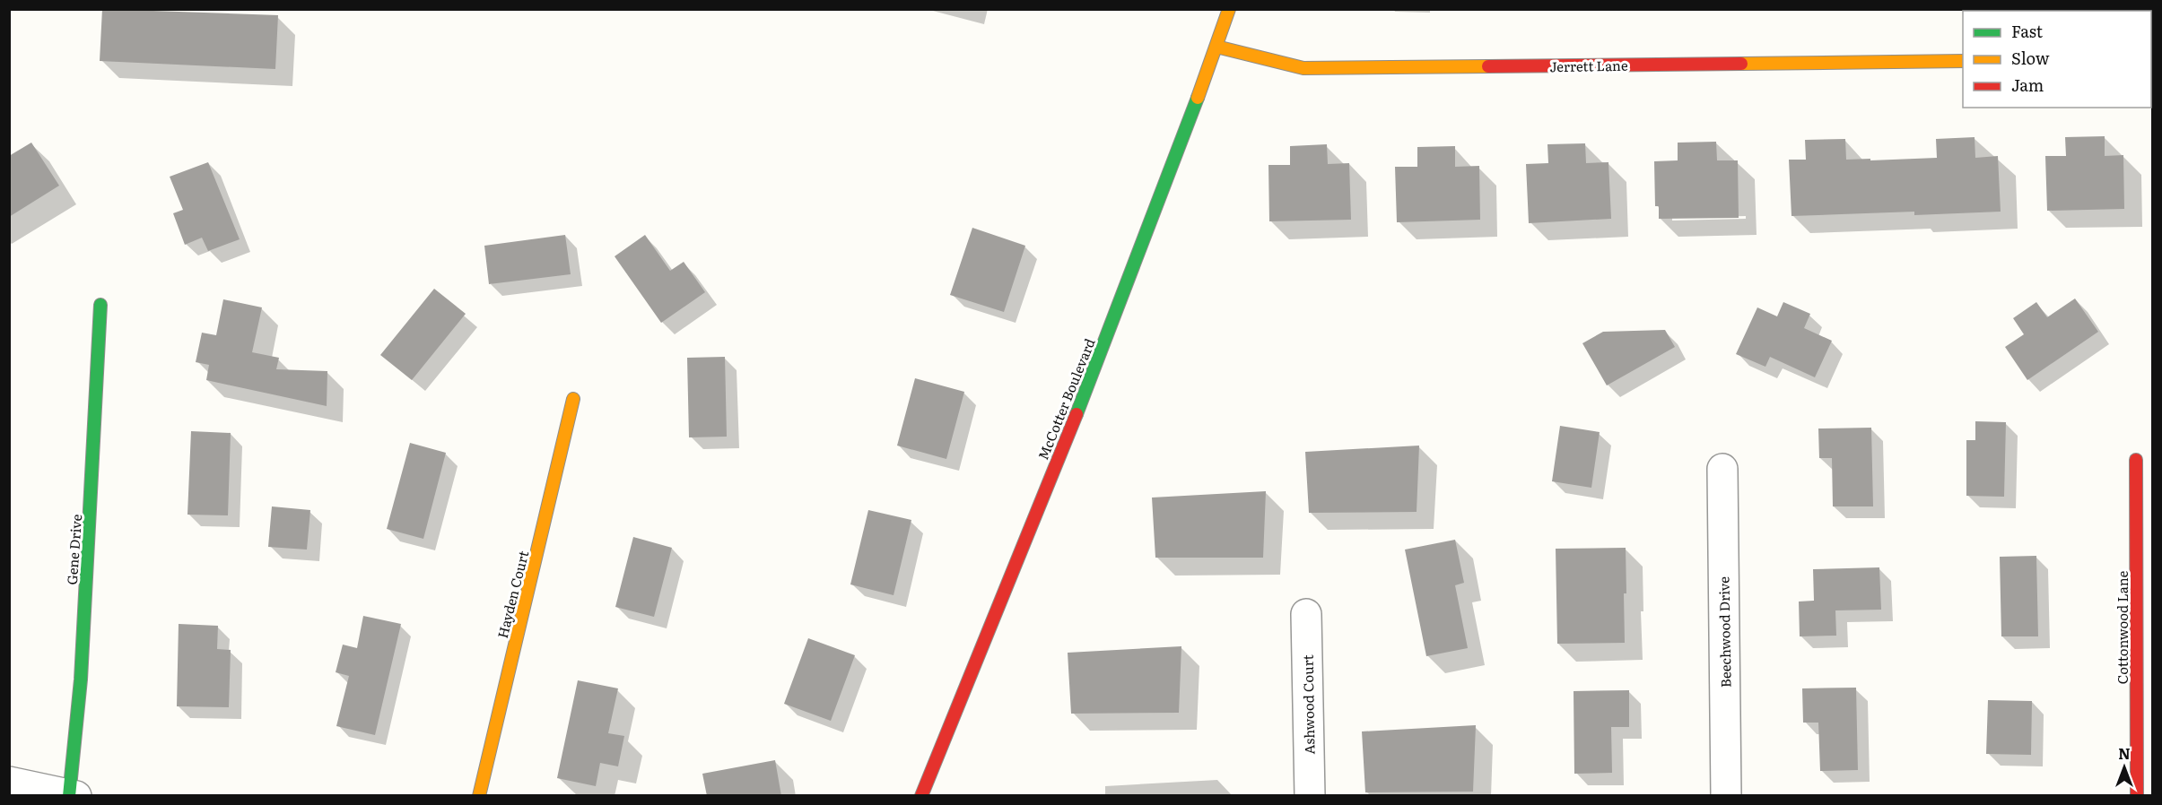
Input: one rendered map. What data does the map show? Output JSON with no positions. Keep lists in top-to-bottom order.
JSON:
{
  "streets": {
    "street": [
      "Jerrett Lane",
      "McCotter Boulevard",
      "Gene Drive",
      "Hayden Court",
      "Cottonwood Lane",
      "Beechwood Drive",
      "Ashwood Court"
    ]
  },
  "crossings": [
    ["Jerrett Lane", "McCotter Boulevard"]
  ],
  "legend": ["Fast", "Slow", "Jam"],
  "north": "top"
}
